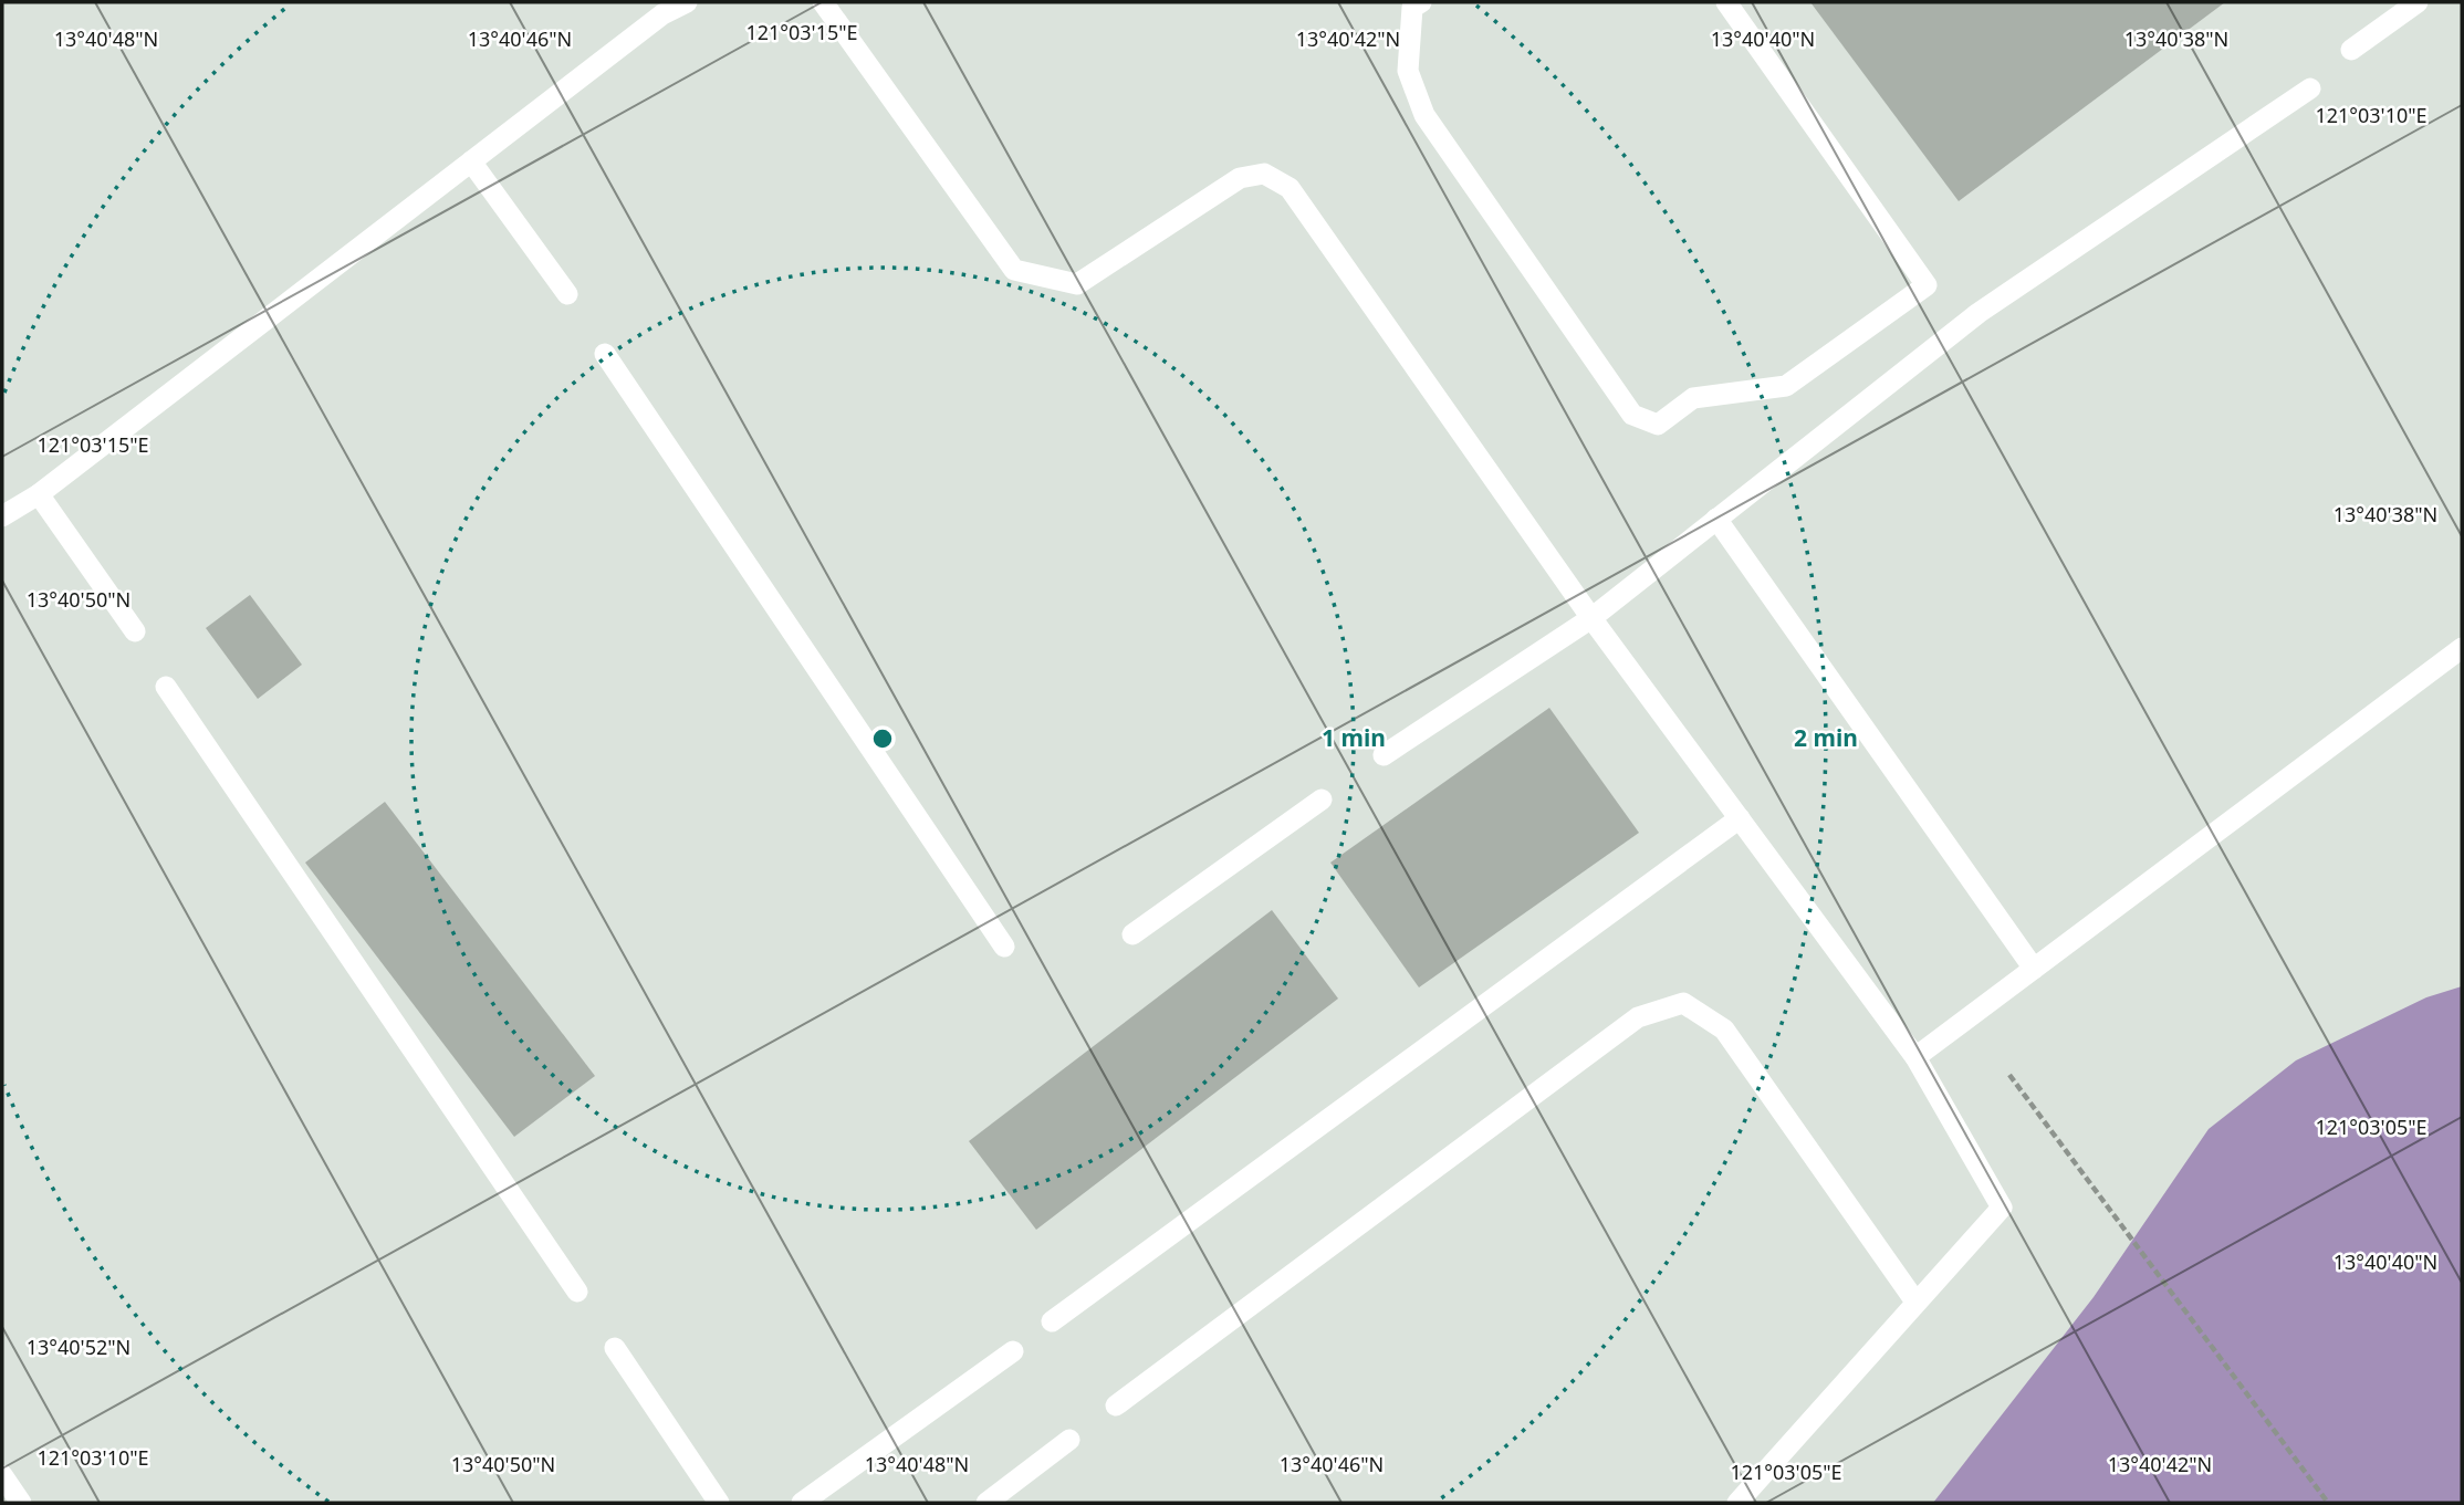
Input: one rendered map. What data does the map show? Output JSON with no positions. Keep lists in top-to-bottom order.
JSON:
{
  "coordinates": [
    "121°03'15\"E",
    "13°40'48\"N",
    "13°40'46\"N",
    "13°40'42\"N",
    "13°40'40\"N",
    "13°40'38\"N",
    "121°03'10\"E",
    "13°40'50\"N",
    "121°03'05\"E",
    "13°40'52\"N"
  ],
  "rings": ["1 min", "2 min"]
}
